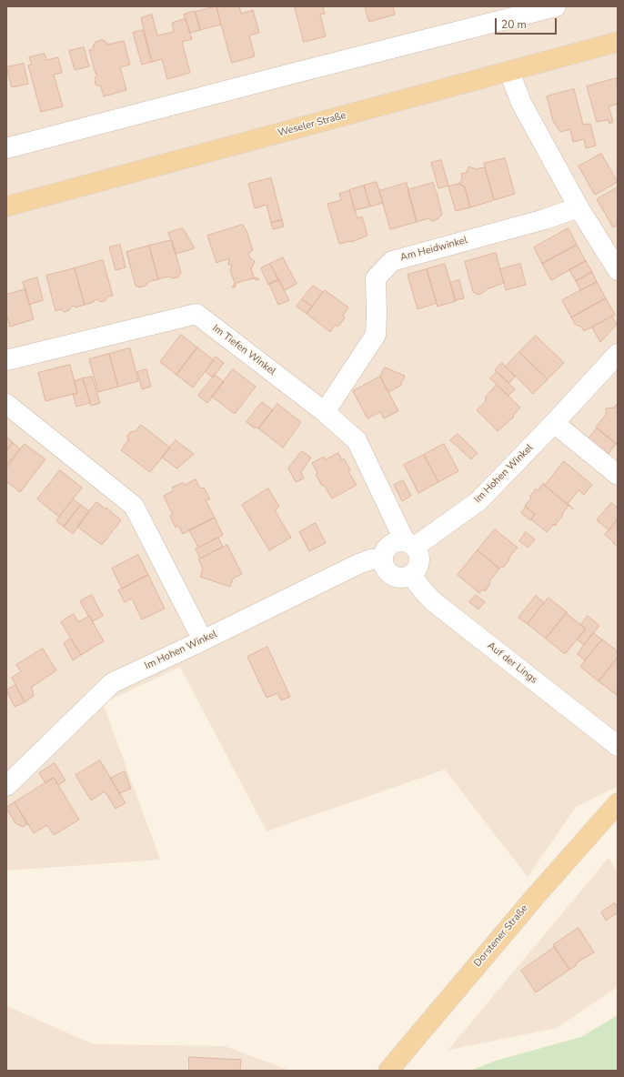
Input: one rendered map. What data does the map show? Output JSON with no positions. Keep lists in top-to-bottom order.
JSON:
{
  "streets": {
    "main road": ["Weseler Straße", "Dorstener Straße"],
    "street": [
      "Am Heidwinkel",
      "Im Tiefen Winkel",
      "Im Hohen Winkel",
      "Auf der Lings"
    ]
  },
  "crossings": [
    ["Am Heidwinkel", "Im Tiefen Winkel"],
    ["Im Tiefen Winkel", "Im Hohen Winkel"],
    ["Im Tiefen Winkel", "Auf der Lings"],
    ["Im Hohen Winkel", "Auf der Lings"]
  ],
  "scale_bar": "20 m"
}
